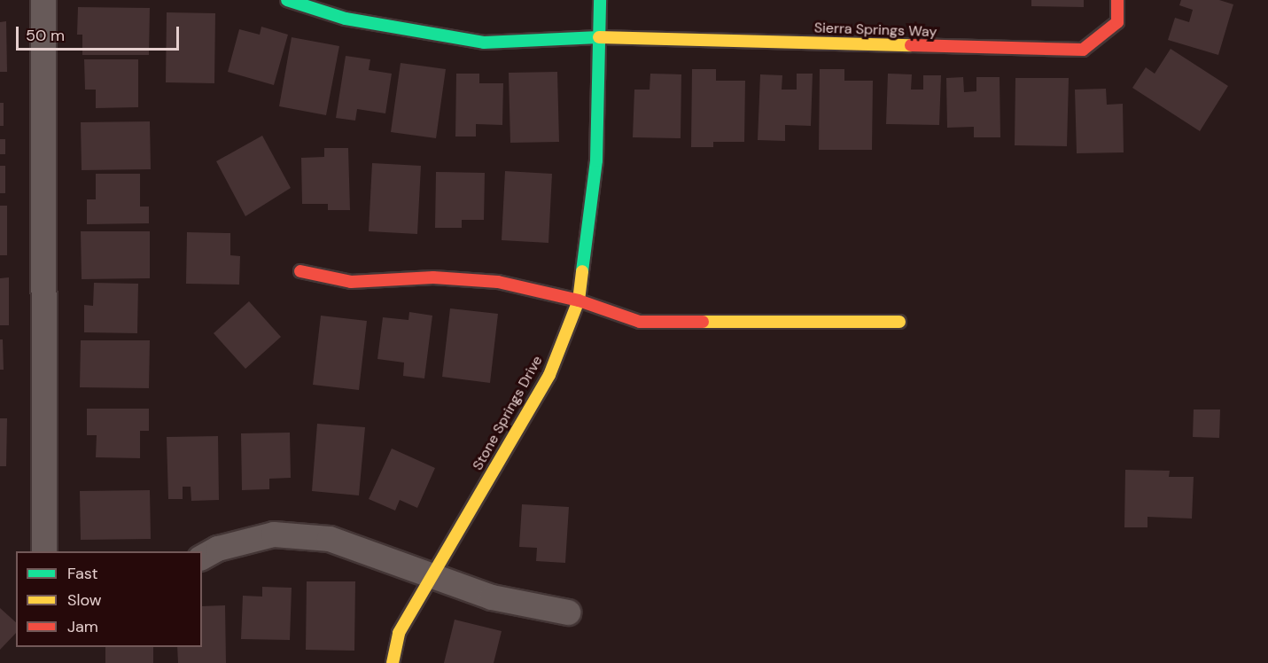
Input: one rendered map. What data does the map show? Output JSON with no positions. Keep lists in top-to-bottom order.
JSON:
{
  "streets": {
    "street": ["Sierra Springs Way", "Stone Springs Drive"]
  },
  "crossings": [
    ["Sierra Springs Way", "Stone Springs Drive"]
  ],
  "legend": ["Fast", "Slow", "Jam"],
  "scale_bar": "50 m"
}
